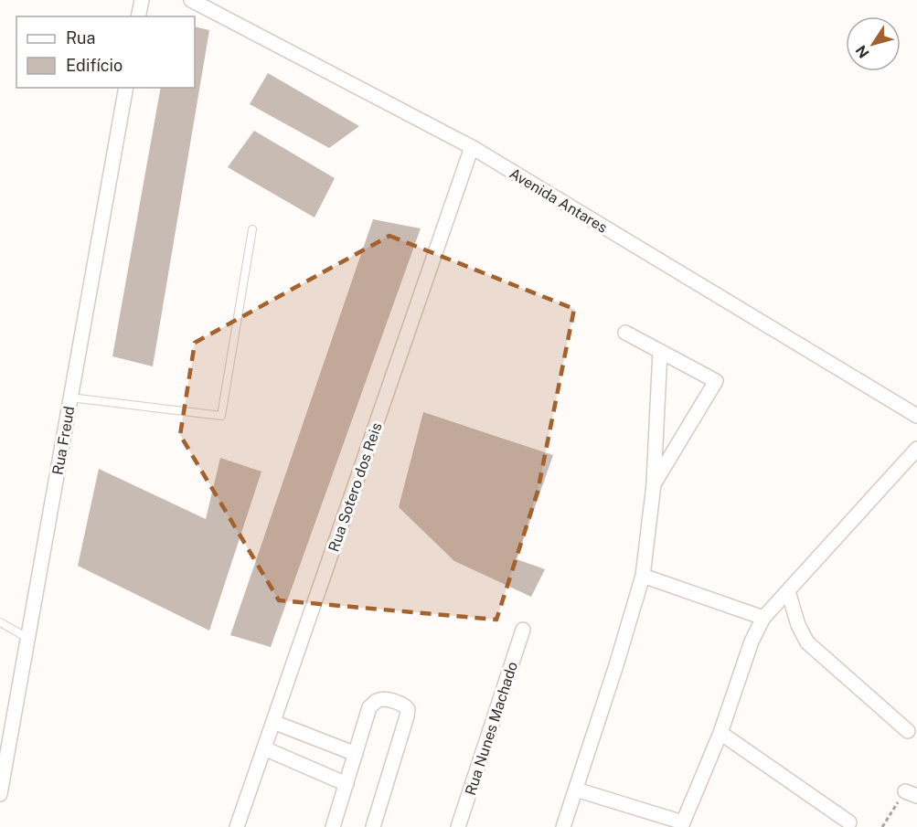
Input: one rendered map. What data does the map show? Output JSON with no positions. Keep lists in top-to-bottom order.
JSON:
{
  "streets": {
    "street": [
      "Avenida Antares",
      "Rua Freud",
      "Rua Sotero dos Reis",
      "Rua Nunes Machado"
    ]
  },
  "crossings": [
    ["Avenida Antares", "Rua Sotero dos Reis"]
  ],
  "legend": ["Rua", "Edifício"],
  "north": "bottom left"
}
